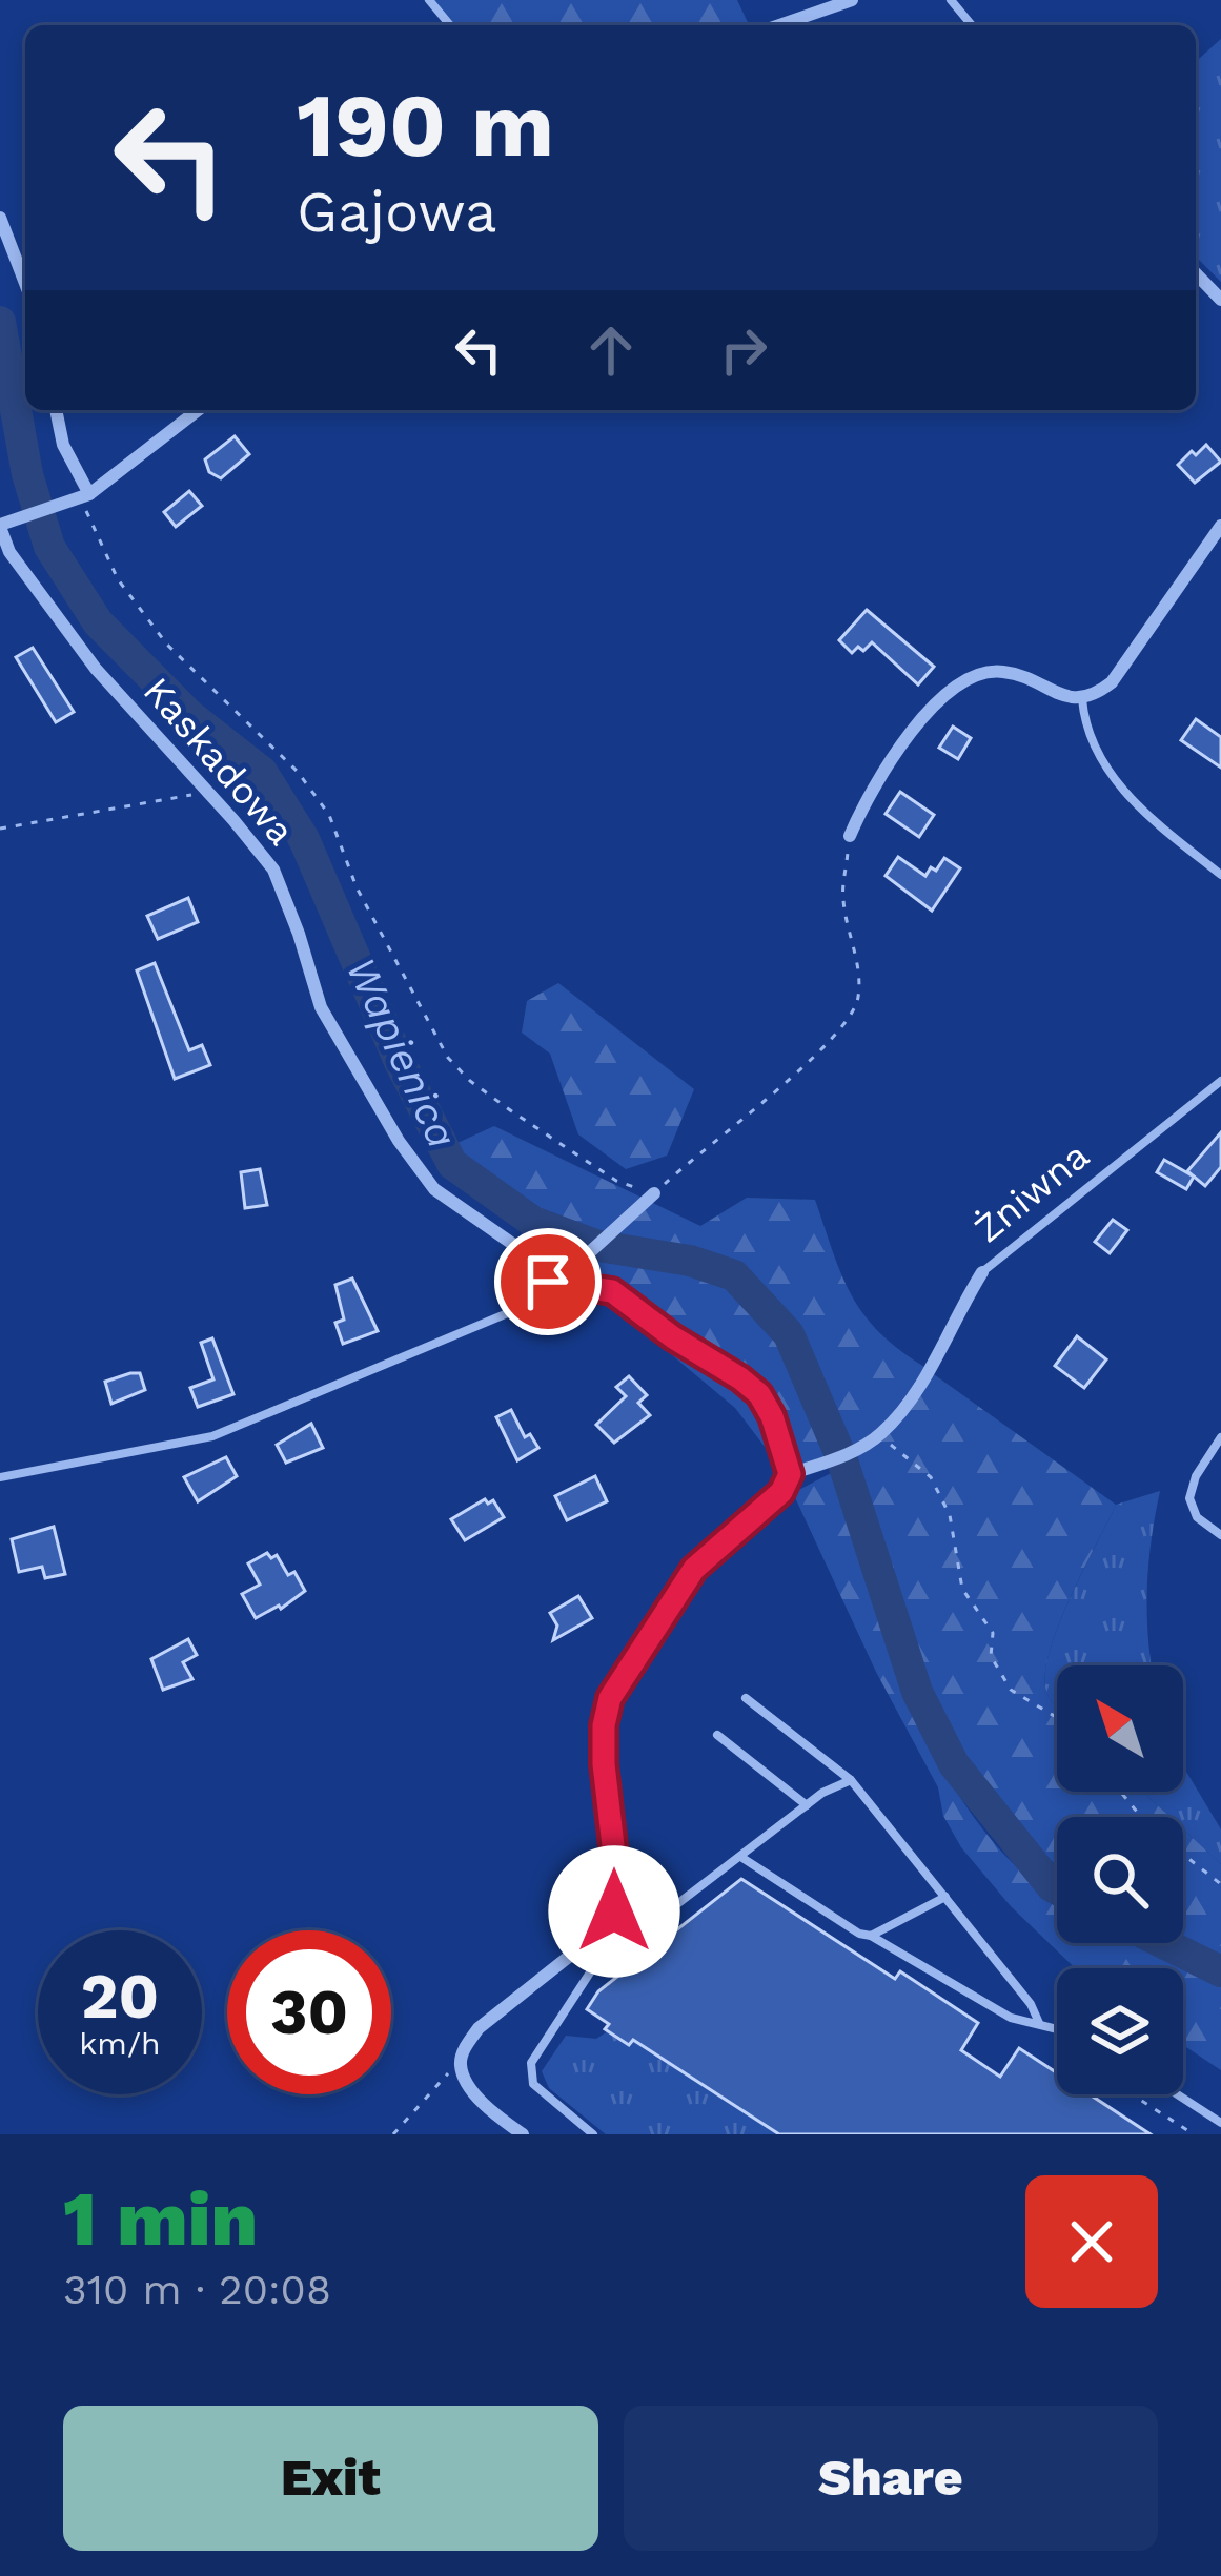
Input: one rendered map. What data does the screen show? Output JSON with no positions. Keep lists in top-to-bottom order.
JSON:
{
  "streets": {
    "street": ["Kaskadowa", "Żniwna"]
  },
  "water": ["Wapienica"],
  "north": "top left",
  "page": {
    "turn": ["190 m", "Gajowa"],
    "speed": "20 km/h",
    "limit": "30",
    "heading": ["1 min", "310 m · 20:08"],
    "buttons": ["Exit", "Share"]
  }
}
